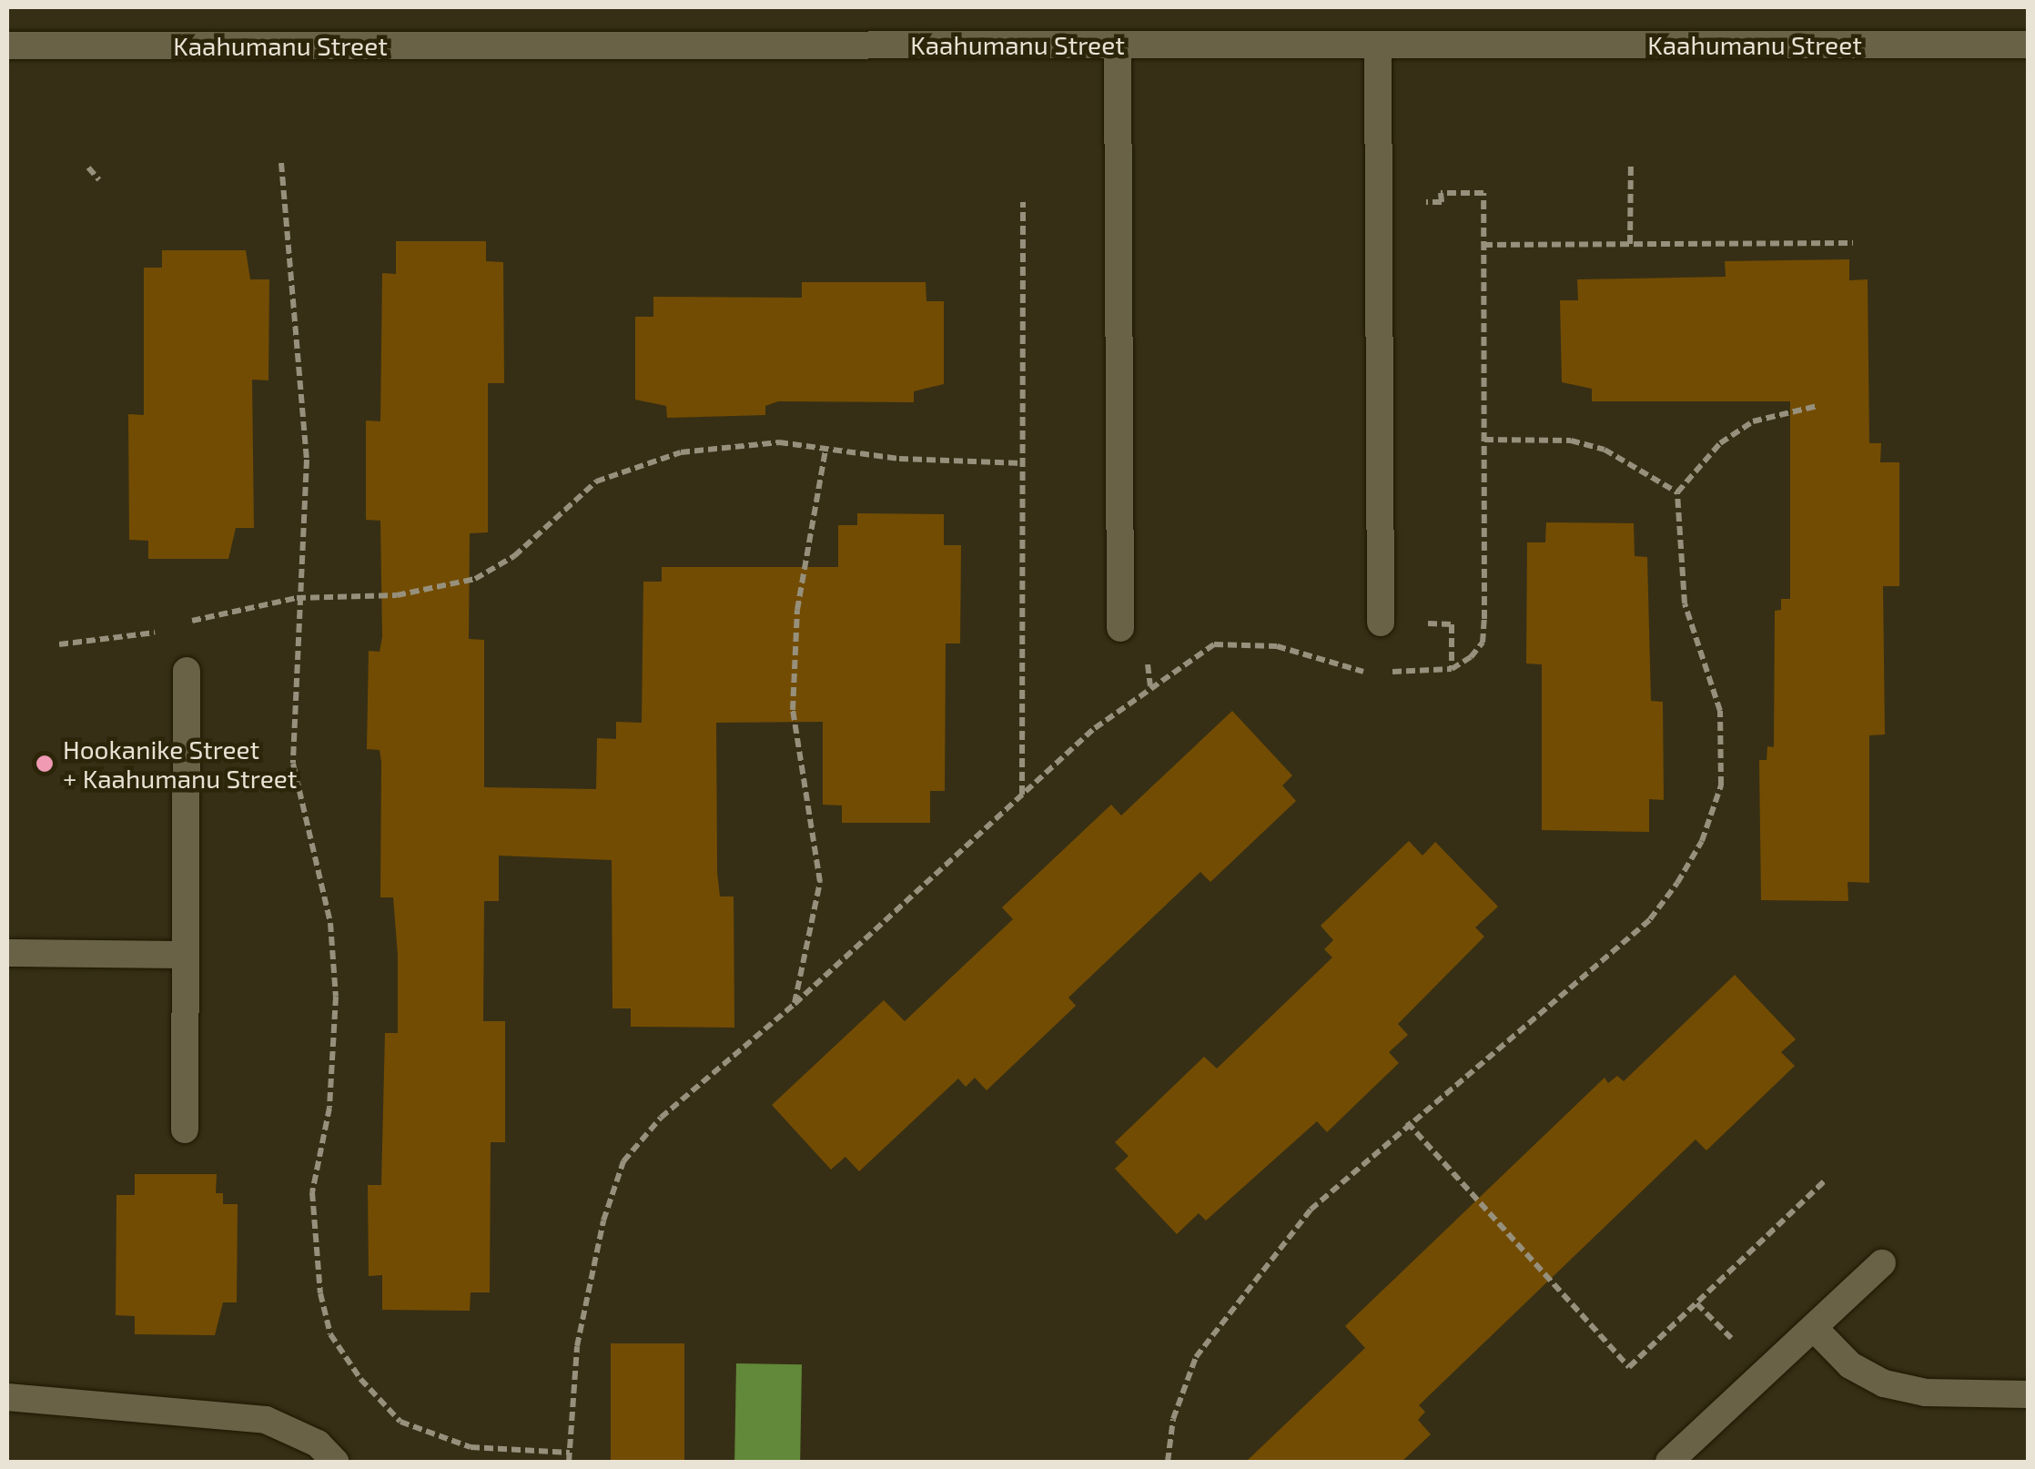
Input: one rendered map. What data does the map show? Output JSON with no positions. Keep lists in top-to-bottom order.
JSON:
{
  "streets": {
    "street": ["Kaahumanu Street"]
  },
  "places": ["Hookanike Street + Kaahumanu Street"]
}
